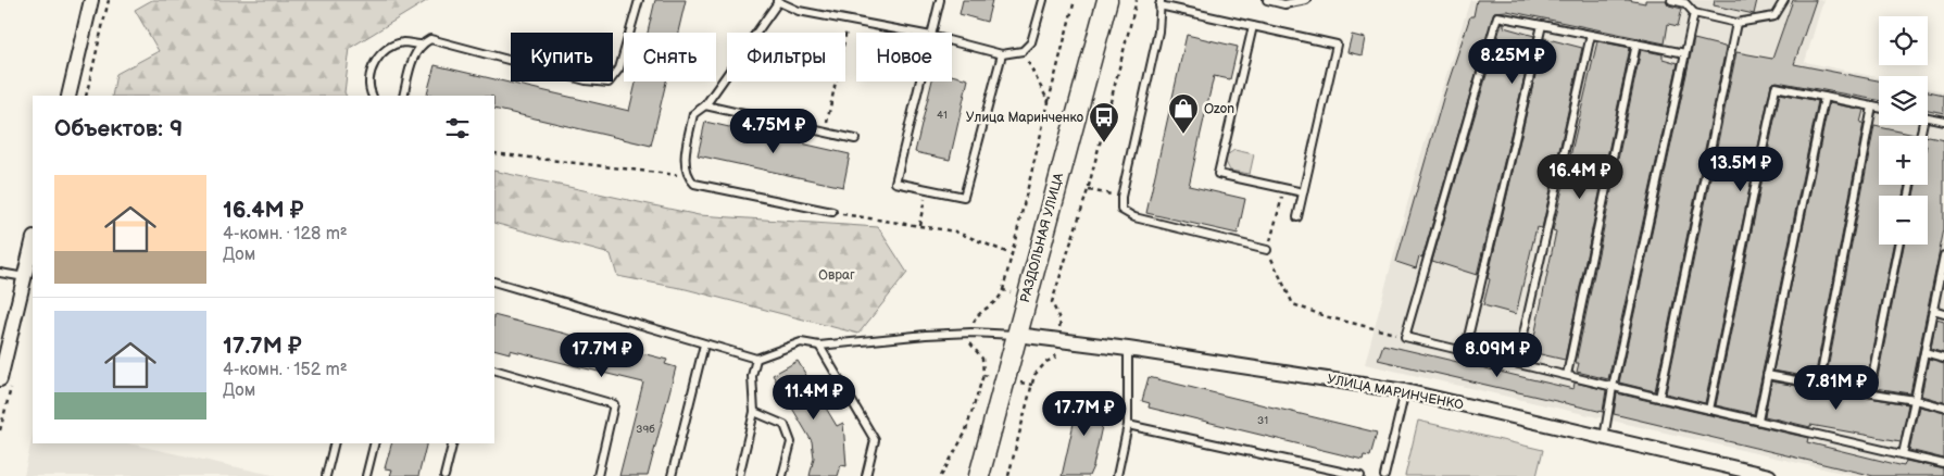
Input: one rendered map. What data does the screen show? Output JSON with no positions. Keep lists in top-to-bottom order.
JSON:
{
  "streets": {
    "main road": ["РАЗДОЛЬНАЯ УЛИЦА"],
    "street": ["УЛИЦА МАРИНЧЕНКО"]
  },
  "crossings": [
    ["РАЗДОЛЬНАЯ УЛИЦА", "УЛИЦА МАРИНЧЕНКО"]
  ],
  "parks": ["Овраг"],
  "places": {
    "shop": ["Ozon"],
    "bus stop": ["Улица Маринченко"]
  },
  "house_numbers": ["41", "31", "39б"],
  "page": {
    "map_buttons": ["+", "−"],
    "chip": [
      "Купить",
      "Снять",
      "Фильтры",
      "Новое"
    ],
    "price": [
      "8.25M ₽",
      "4.75M ₽",
      "13.5M ₽",
      "16.4M ₽",
      "17.7M ₽",
      "8.09M ₽",
      "7.81M ₽",
      "11.4M ₽",
      "17.7M ₽"
    ],
    "heading": "Объектов: 9",
    "list": [
      {
        "name": "16.4M ₽",
        "note": "4-комн. · 128 m² · Дом"
      },
      {
        "name": "17.7M ₽",
        "note": "4-комн. · 152 m² · Дом"
      }
    ]
  }
}
